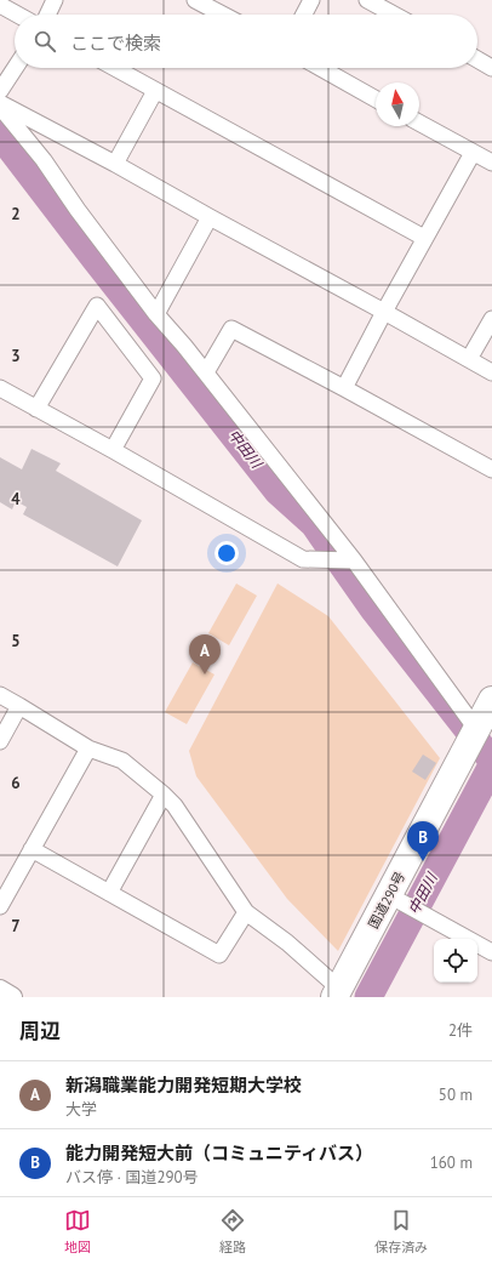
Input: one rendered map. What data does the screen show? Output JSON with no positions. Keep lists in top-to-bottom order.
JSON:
{
  "streets": {
    "highway": ["国道290号"]
  },
  "water": ["中田川"],
  "north": "top",
  "page": {
    "search": "ここで検索",
    "pins": ["A", "B"],
    "heading": ["周辺", "2件"],
    "list": [
      {
        "mark": "A",
        "name": "新潟職業能力開発短期大学校",
        "note": "大学",
        "value": "50 m"
      },
      {
        "mark": "B",
        "name": "能力開発短大前（コミュニティバス）",
        "note": "バス停 · 国道290号",
        "value": "160 m"
      }
    ],
    "nav": ["地図", "経路", "保存済み"]
  },
  "grid": {
    "rows": [
      "2",
      "3",
      "4",
      "5",
      "6",
      "7"
    ]
  }
}
